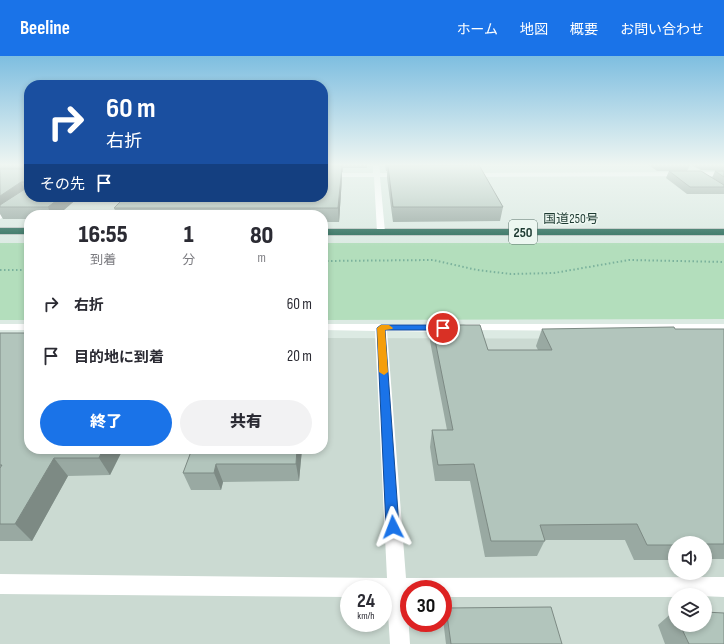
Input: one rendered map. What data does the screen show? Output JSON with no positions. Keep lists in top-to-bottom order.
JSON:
{
  "streets": {
    "highway": ["国道250号", "250"]
  },
  "page": {
    "header": "Beeline",
    "nav": [
      "ホーム",
      "地図",
      "概要",
      "お問い合わせ"
    ],
    "turn": ["60 m", "右折"],
    "then": "その先",
    "eta": [
      "16:55",
      "到着",
      "1",
      "分",
      "80",
      "m"
    ],
    "list": [
      {
        "name": "右折",
        "value": "60 m"
      },
      {
        "name": "目的地に到着",
        "value": "20 m"
      }
    ],
    "buttons": ["終了", "共有"],
    "speed": "24 km/h",
    "limit": "30"
  }
}
